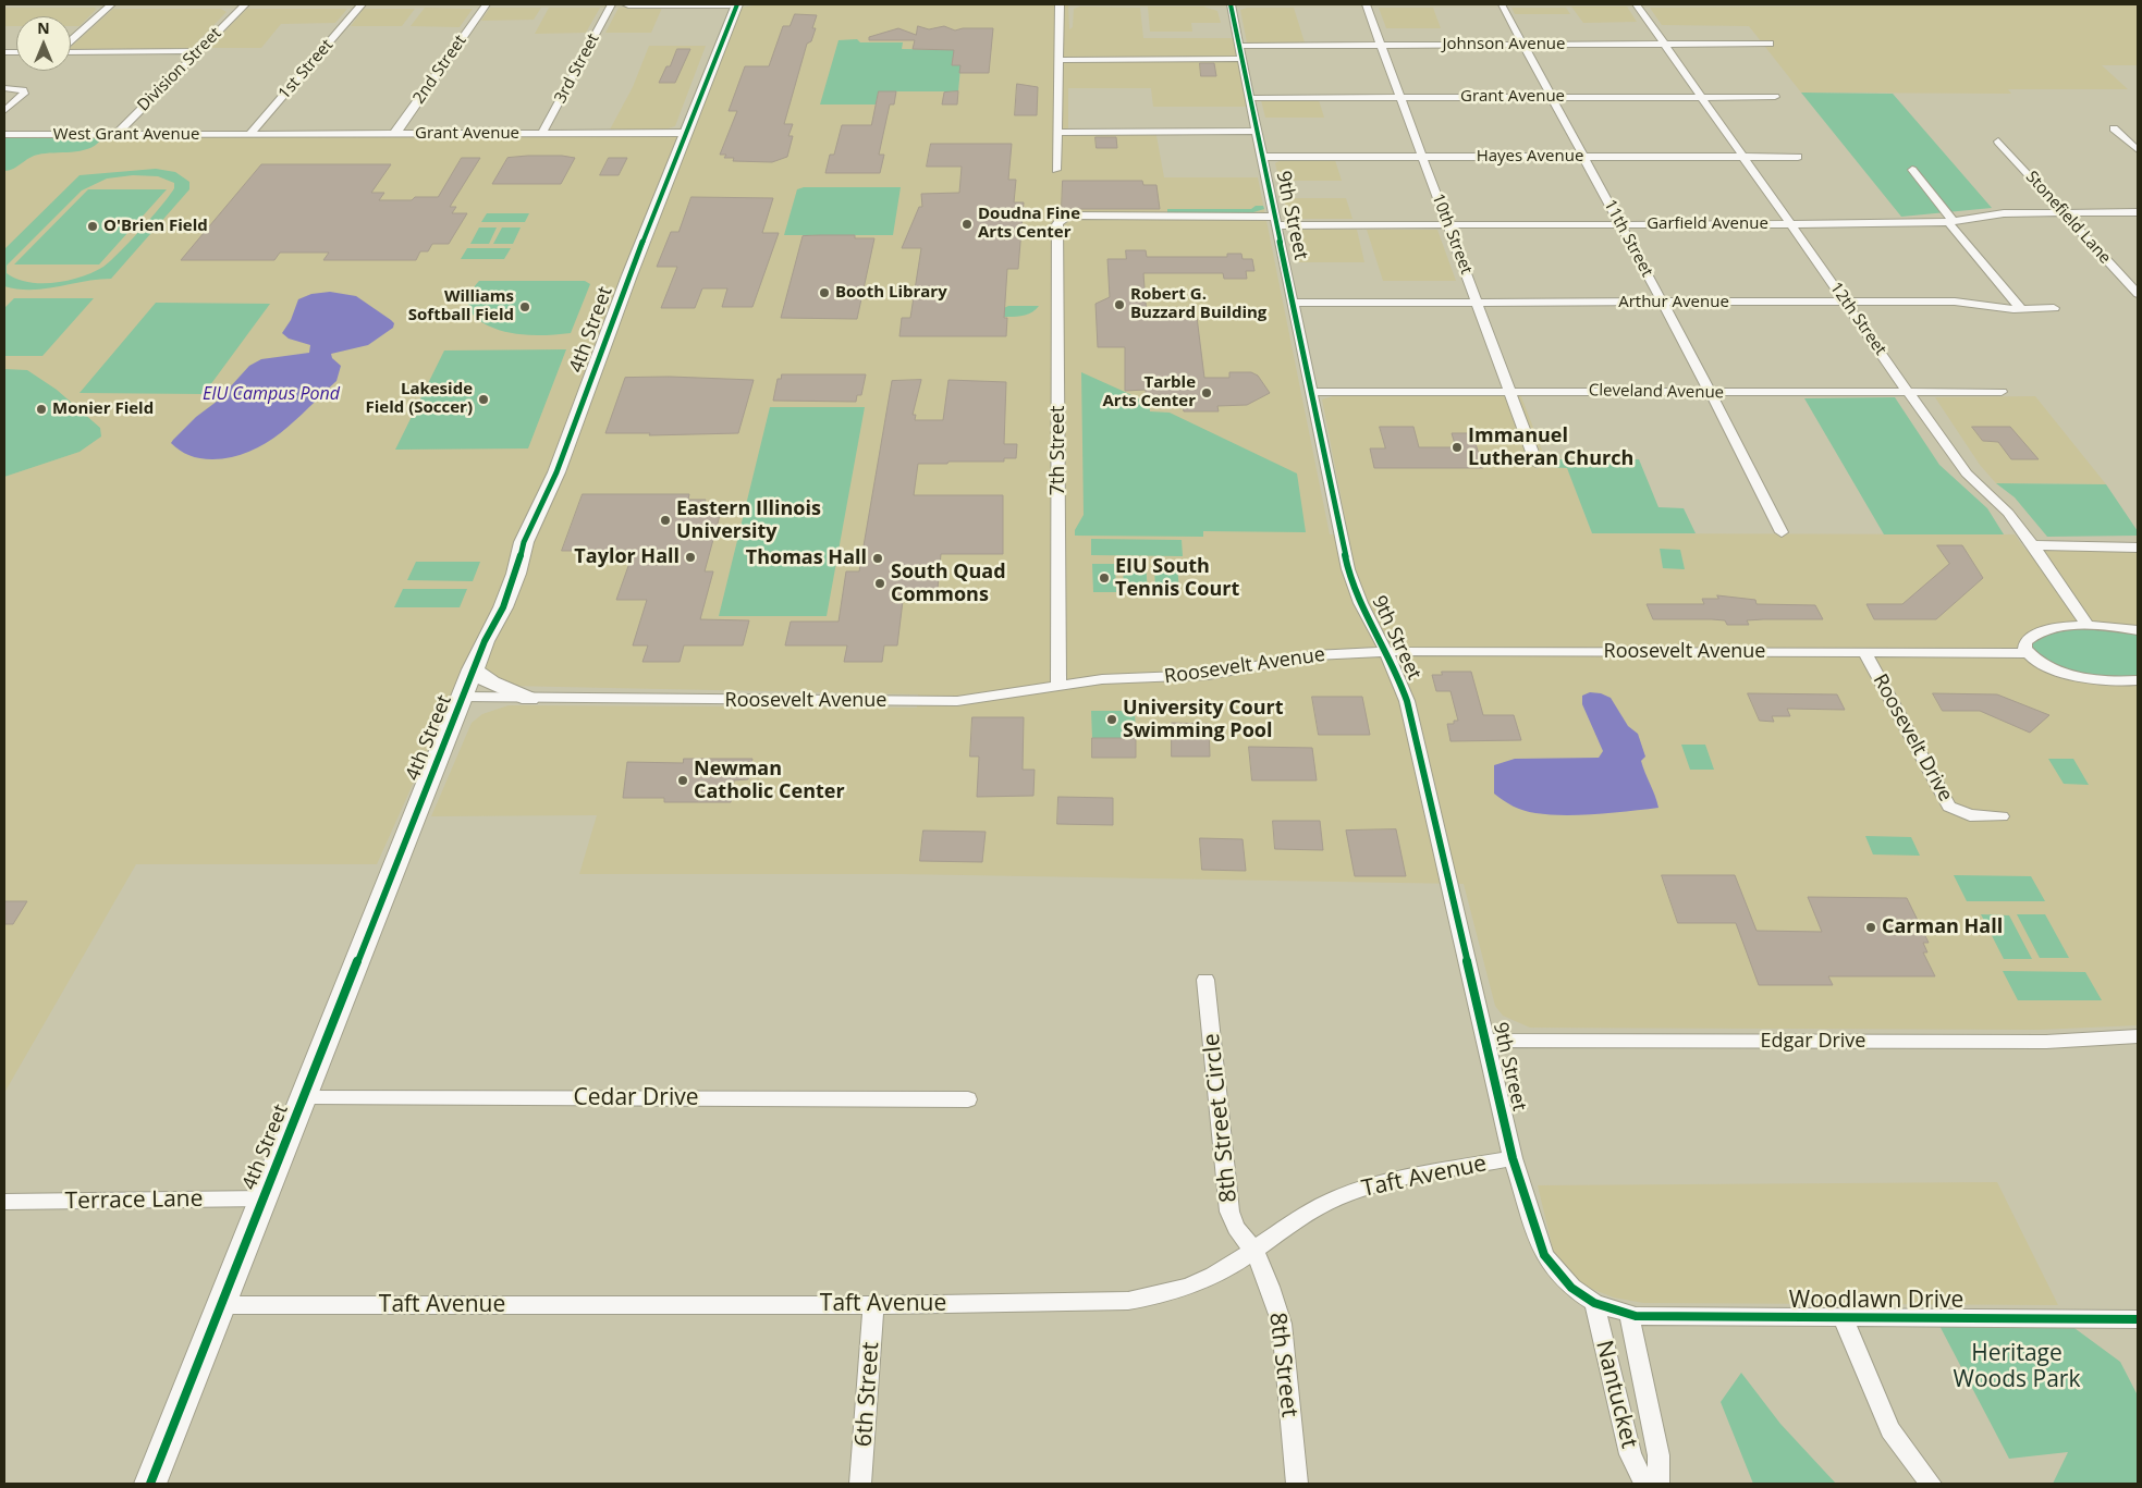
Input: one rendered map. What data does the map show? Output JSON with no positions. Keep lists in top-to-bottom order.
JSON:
{
  "streets": {
    "street": [
      "Johnson Avenue",
      "3rd Street",
      "Division Street",
      "1st Street",
      "2nd Street",
      "Grant Avenue",
      "West Grant Avenue",
      "Hayes Avenue",
      "9th Street",
      "Stonefield Lane",
      "Garfield Avenue",
      "10th Street",
      "11th Street",
      "Arthur Avenue",
      "12th Street",
      "4th Street",
      "Cleveland Avenue",
      "7th Street",
      "Roosevelt Avenue",
      "Roosevelt Drive",
      "Edgar Drive",
      "Cedar Drive",
      "8th Street Circle",
      "Taft Avenue",
      "Terrace Lane",
      "Woodlawn Drive",
      "8th Street",
      "6th Street",
      "Nantucket"
    ]
  },
  "crossings": [
    ["Johnson Avenue", "9th Street"],
    ["Johnson Avenue", "10th Street"],
    ["Johnson Avenue", "11th Street"],
    ["Johnson Avenue", "12th Street"],
    ["3rd Street", "Grant Avenue"],
    ["Division Street", "West Grant Avenue"],
    ["1st Street", "Grant Avenue"],
    ["1st Street", "West Grant Avenue"],
    ["2nd Street", "Grant Avenue"],
    ["Grant Avenue", "West Grant Avenue"],
    ["Grant Avenue", "9th Street"],
    ["Grant Avenue", "10th Street"],
    ["Grant Avenue", "11th Street"],
    ["Grant Avenue", "12th Street"],
    ["Grant Avenue", "4th Street"],
    ["Hayes Avenue", "9th Street"],
    ["Hayes Avenue", "10th Street"],
    ["Hayes Avenue", "11th Street"],
    ["Hayes Avenue", "12th Street"],
    ["9th Street", "Garfield Avenue"],
    ["9th Street", "Arthur Avenue"],
    ["9th Street", "Cleveland Avenue"],
    ["9th Street", "7th Street"],
    ["9th Street", "Roosevelt Avenue"],
    ["9th Street", "Edgar Drive"],
    ["9th Street", "Taft Avenue"],
    ["9th Street", "Woodlawn Drive"],
    ["9th Street", "Nantucket"],
    ["Stonefield Lane", "Garfield Avenue"],
    ["Garfield Avenue", "10th Street"],
    ["Garfield Avenue", "11th Street"],
    ["Garfield Avenue", "12th Street"],
    ["Garfield Avenue", "7th Street"],
    ["10th Street", "Arthur Avenue"],
    ["10th Street", "Cleveland Avenue"],
    ["11th Street", "Arthur Avenue"],
    ["11th Street", "Cleveland Avenue"],
    ["Arthur Avenue", "12th Street"],
    ["12th Street", "Cleveland Avenue"],
    ["4th Street", "Roosevelt Avenue"],
    ["4th Street", "Cedar Drive"],
    ["4th Street", "Taft Avenue"],
    ["4th Street", "Terrace Lane"],
    ["7th Street", "Roosevelt Avenue"],
    ["Roosevelt Avenue", "Roosevelt Drive"],
    ["8th Street Circle", "Taft Avenue"],
    ["8th Street Circle", "8th Street"],
    ["Taft Avenue", "8th Street"],
    ["Taft Avenue", "6th Street"],
    ["Woodlawn Drive", "Nantucket"]
  ],
  "water": ["EIU Campus Pond"],
  "parks": ["Heritage Woods Park"],
  "places": [
    "Doudna Fine Arts Center",
    "O'Brien Field",
    "Booth Library",
    "Robert G. Buzzard Building",
    "Williams Softball Field",
    "Tarble Arts Center",
    "Lakeside Field (Soccer)",
    "Monier Field",
    "Immanuel Lutheran Church",
    "Eastern Illinois University",
    "Taylor Hall",
    "Thomas Hall",
    "EIU South Tennis Court",
    "South Quad Commons",
    "University Court Swimming Pool",
    "Newman Catholic Center",
    "Carman Hall"
  ],
  "north": "top"
}
